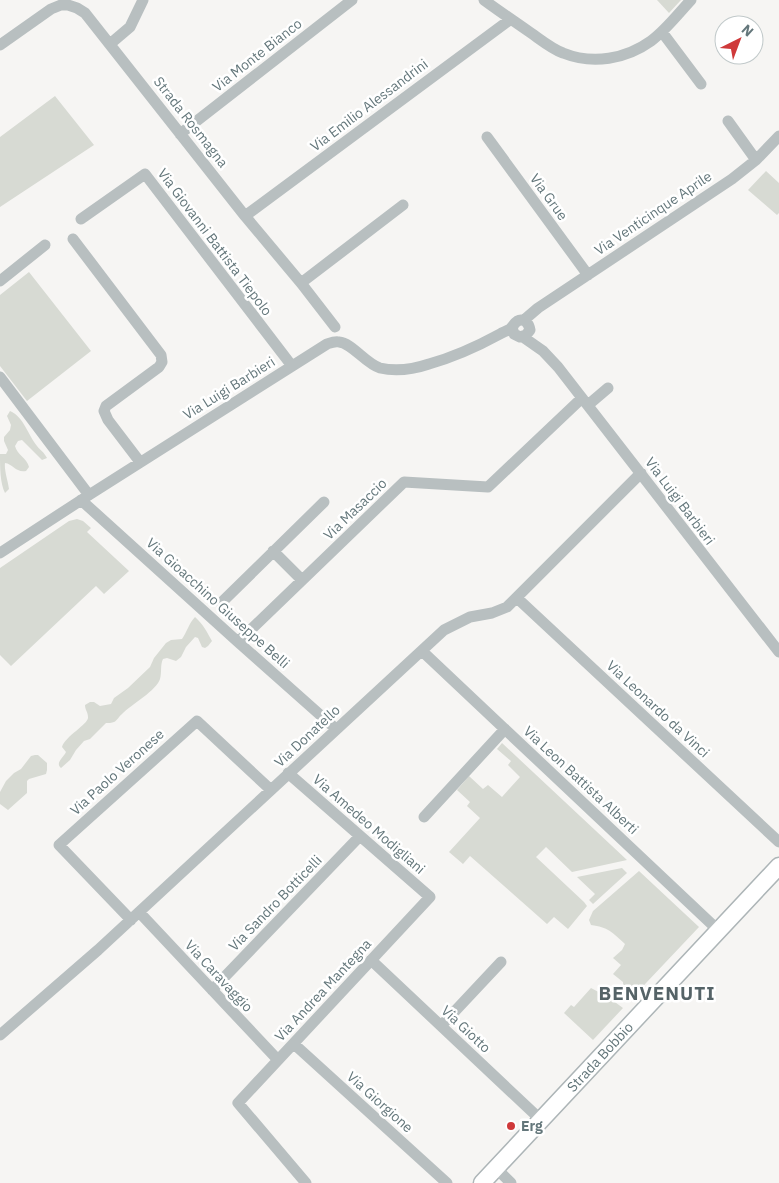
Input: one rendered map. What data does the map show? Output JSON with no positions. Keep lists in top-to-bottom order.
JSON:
{
  "streets": {
    "main road": ["Strada Bobbio"],
    "street": [
      "Via Monte Bianco",
      "Via Emilio Alessandrini",
      "Strada Rosmagna",
      "Via Grue",
      "Via Venticinque Aprile",
      "Via Giovanni Battista Tiepolo",
      "Via Luigi Barbieri",
      "Via Masaccio",
      "Via Gioacchino Giuseppe Belli",
      "Via Leonardo da Vinci",
      "Via Donatello",
      "Via Paolo Veronese",
      "Via Leon Battista Alberti",
      "Via Amedeo Modigliani",
      "Via Sandro Botticelli",
      "Via Caravaggio",
      "Via Andrea Mantegna",
      "Via Giotto",
      "Via Giorgione"
    ]
  },
  "crossings": [
    ["Via Monte Bianco", "Strada Rosmagna"],
    ["Via Emilio Alessandrini", "Strada Rosmagna"],
    ["Via Grue", "Via Venticinque Aprile"],
    ["Via Venticinque Aprile", "Via Luigi Barbieri"],
    ["Via Giovanni Battista Tiepolo", "Via Luigi Barbieri"],
    ["Via Luigi Barbieri", "Via Masaccio"],
    ["Via Luigi Barbieri", "Via Gioacchino Giuseppe Belli"],
    ["Via Luigi Barbieri", "Via Donatello"],
    ["Via Masaccio", "Via Gioacchino Giuseppe Belli"],
    ["Via Gioacchino Giuseppe Belli", "Via Donatello"],
    ["Via Leonardo da Vinci", "Via Donatello"],
    ["Via Donatello", "Via Paolo Veronese"],
    ["Via Donatello", "Via Leon Battista Alberti"],
    ["Via Donatello", "Via Amedeo Modigliani"],
    ["Via Donatello", "Via Caravaggio"],
    ["Via Paolo Veronese", "Via Caravaggio"],
    ["Via Leon Battista Alberti", "Strada Bobbio"],
    ["Via Amedeo Modigliani", "Via Sandro Botticelli"],
    ["Via Amedeo Modigliani", "Via Andrea Mantegna"],
    ["Via Sandro Botticelli", "Via Caravaggio"],
    ["Via Caravaggio", "Via Andrea Mantegna"],
    ["Via Andrea Mantegna", "Via Giotto"],
    ["Via Andrea Mantegna", "Via Giorgione"],
    ["Via Giotto", "Strada Bobbio"]
  ],
  "districts": ["BENVENUTI"],
  "places": ["Erg"],
  "north": "top right"
}
